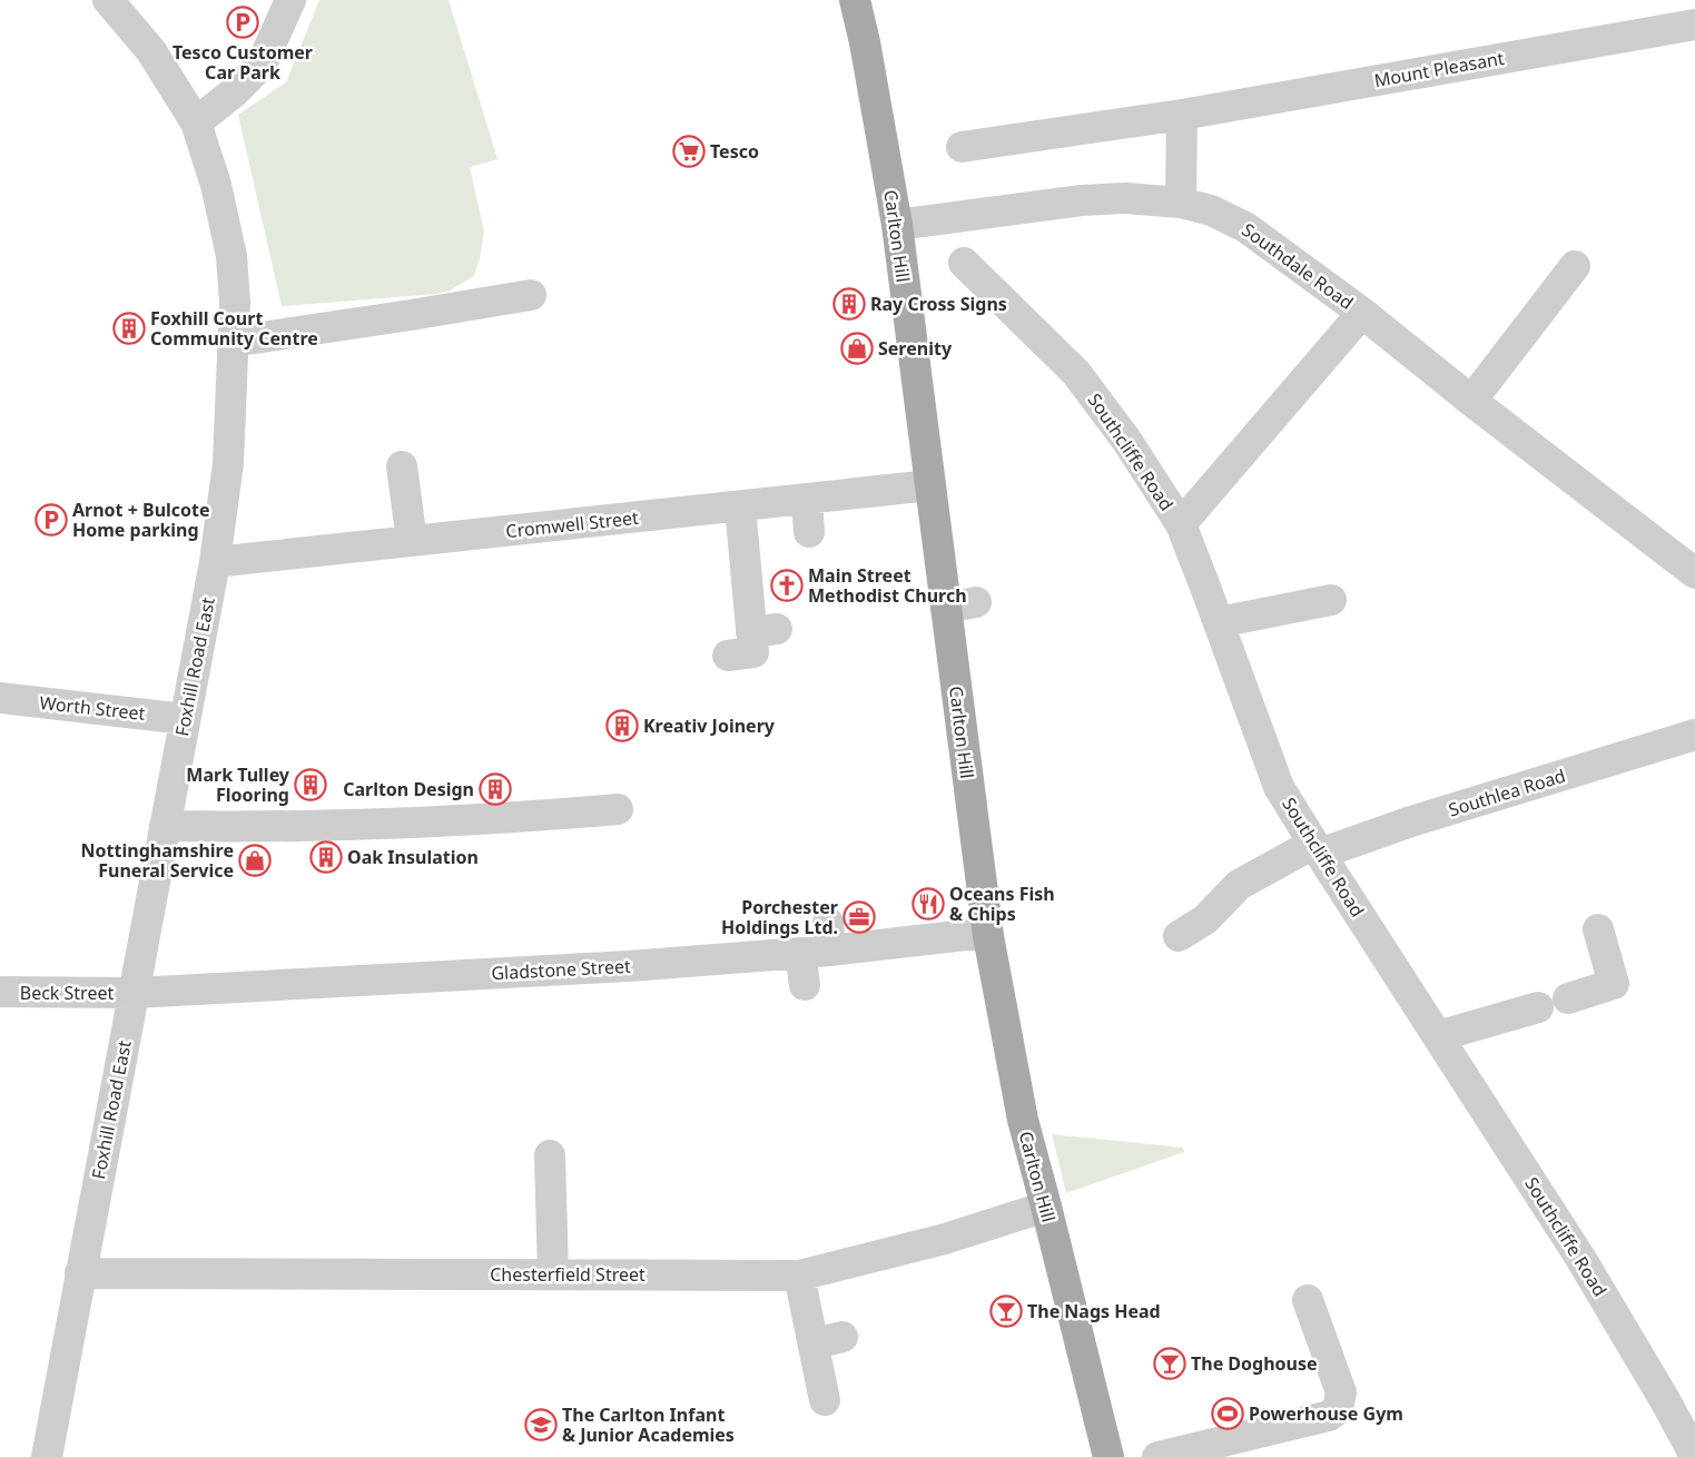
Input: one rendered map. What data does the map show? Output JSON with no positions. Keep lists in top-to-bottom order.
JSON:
{
  "streets": {
    "main road": ["Carlton Hill"],
    "street": [
      "Mount Pleasant",
      "Southdale Road",
      "Southcliffe Road",
      "Cromwell Street",
      "Foxhill Road East",
      "Worth Street",
      "Southlea Road",
      "Gladstone Street",
      "Beck Street",
      "Chesterfield Street"
    ]
  },
  "crossings": [
    ["Carlton Hill", "Southdale Road"],
    ["Carlton Hill", "Cromwell Street"],
    ["Carlton Hill", "Gladstone Street"],
    ["Carlton Hill", "Chesterfield Street"],
    ["Southcliffe Road", "Southlea Road"],
    ["Cromwell Street", "Foxhill Road East"],
    ["Foxhill Road East", "Worth Street"],
    ["Foxhill Road East", "Gladstone Street"],
    ["Foxhill Road East", "Beck Street"],
    ["Foxhill Road East", "Chesterfield Street"],
    ["Gladstone Street", "Beck Street"]
  ],
  "places": {
    "parking": ["Tesco Customer Car Park", "Arnot + Bulcote Home parking"],
    "supermarket": ["Tesco"],
    "building": [
      "Ray Cross Signs",
      "Foxhill Court Community Centre",
      "Kreativ Joinery",
      "Mark Tulley Flooring",
      "Carlton Design",
      "Oak Insulation"
    ],
    "shop": ["Serenity", "Nottinghamshire Funeral Service"],
    "church": ["Main Street Methodist Church"],
    "restaurant": ["Oceans Fish & Chips"],
    "office": ["Porchester Holdings Ltd."],
    "bar": ["The Nags Head", "The Doghouse"],
    "sports": ["Powerhouse Gym"],
    "school or university": ["The Carlton Infant & Junior Academies"]
  }
}
